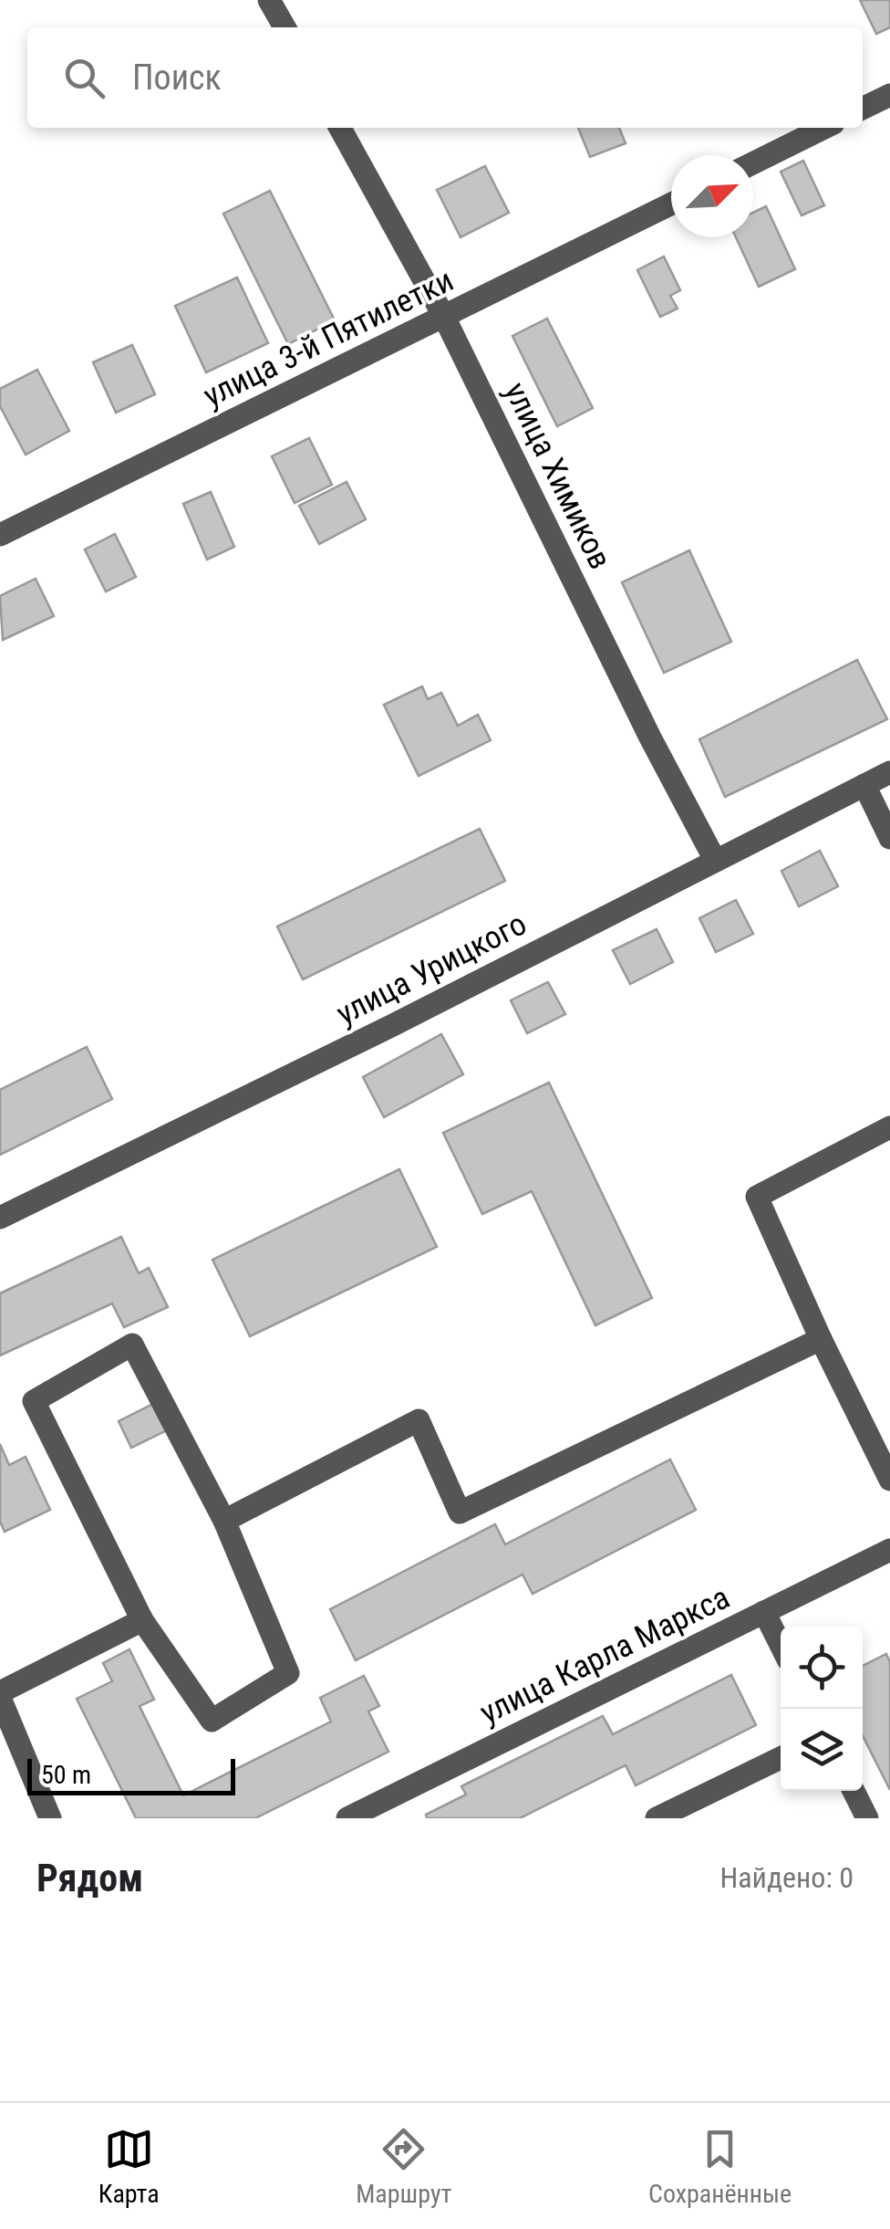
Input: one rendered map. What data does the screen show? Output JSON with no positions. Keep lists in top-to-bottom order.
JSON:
{
  "streets": {
    "street": [
      "улица 3-й Пятилетки",
      "улица Химиков",
      "улица Урицкого",
      "улица Карла Маркса"
    ]
  },
  "crossings": [
    ["улица 3-й Пятилетки", "улица Химиков"],
    ["улица Химиков", "улица Урицкого"]
  ],
  "scale_bar": "50 m",
  "north": "top right",
  "page": {
    "search": "Поиск",
    "scale": "50 m",
    "heading": ["Рядом", "Найдено: 0"],
    "nav": ["Карта", "Маршрут", "Сохранённые"]
  }
}
